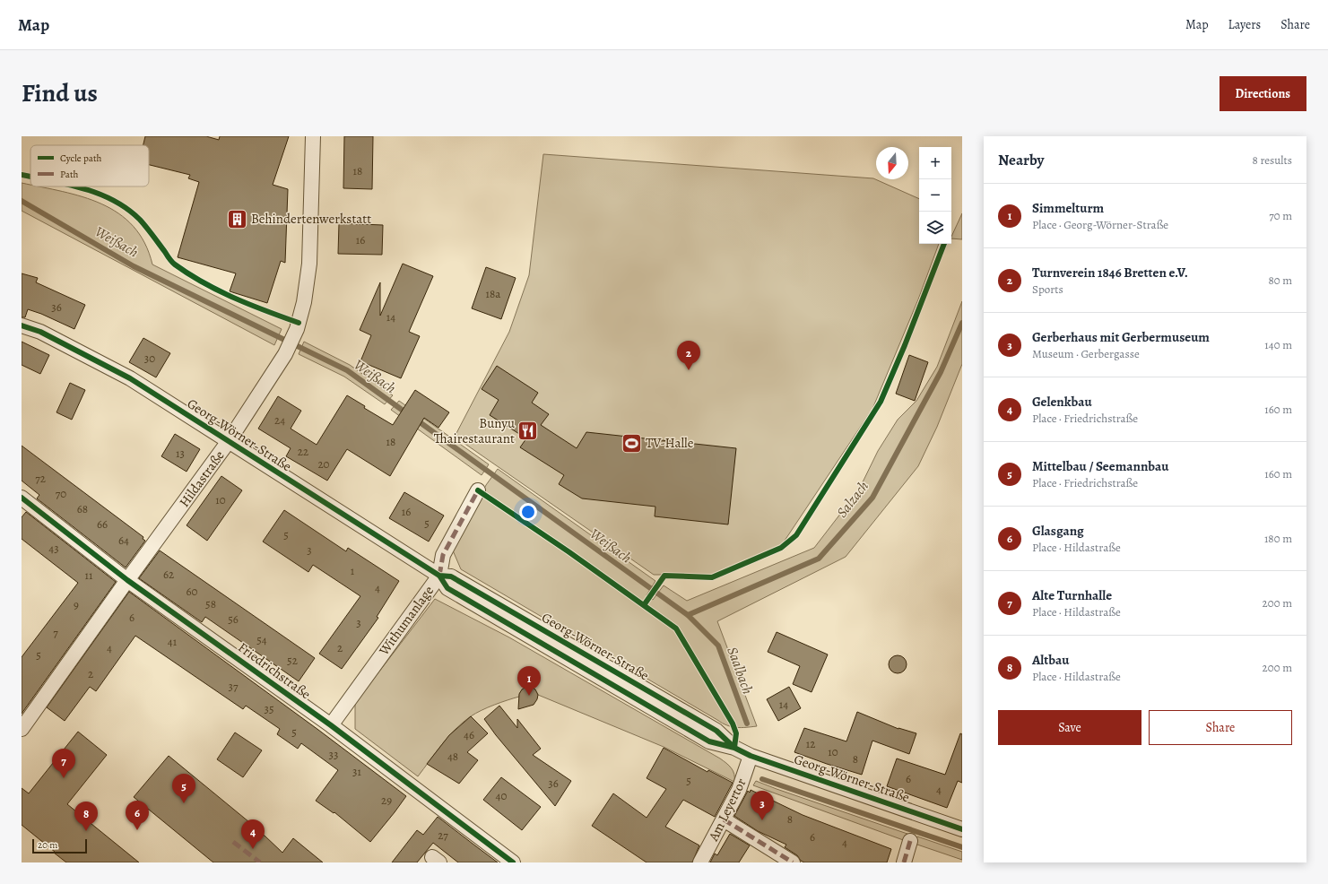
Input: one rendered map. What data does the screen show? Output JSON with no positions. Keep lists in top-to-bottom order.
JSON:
{
  "streets": {
    "street": [
      "Georg-Wörner-Straße",
      "Hildastraße",
      "Withumanlage",
      "Friedrichstraße",
      "Am Leyertor"
    ]
  },
  "crossings": [
    ["Georg-Wörner-Straße", "Hildastraße"],
    ["Georg-Wörner-Straße", "Withumanlage"],
    ["Georg-Wörner-Straße", "Am Leyertor"],
    ["Hildastraße", "Friedrichstraße"],
    ["Withumanlage", "Friedrichstraße"]
  ],
  "water": ["Weißach", "Salzach", "Saalbach"],
  "places": {
    "building": ["Behindertenwerkstatt"],
    "restaurant": ["Bunyu Thairestaurant"],
    "sports": ["TV-Halle"]
  },
  "house_numbers": [
    "18",
    "16",
    "18a",
    "36",
    "14",
    "30",
    "24",
    "18",
    "22",
    "13",
    "20",
    "72",
    "70",
    "10",
    "68",
    "16",
    "5",
    "66",
    "5",
    "64",
    "43",
    "3",
    "1",
    "62",
    "11",
    "4",
    "60",
    "58",
    "9",
    "6",
    "56",
    "3",
    "7",
    "54",
    "41",
    "4",
    "2",
    "5",
    "52",
    "2",
    "37",
    "14",
    "35",
    "5",
    "46",
    "12",
    "10",
    "33",
    "48",
    "8",
    "31",
    "6",
    "5",
    "36",
    "4",
    "40",
    "29",
    "8",
    "27",
    "6",
    "4"
  ],
  "legend": ["Cycle path", "Path"],
  "scale_bar": "20 m",
  "north": "bottom",
  "page": {
    "header": "Map",
    "nav": ["Map", "Layers", "Share"],
    "title": "Find us",
    "buttons": [
      "Directions",
      ["Save", "Share"]
    ],
    "heading": ["Nearby", "8 results"],
    "map_buttons": ["+", "−"],
    "list": [
      {
        "mark": "1",
        "name": "Simmelturm",
        "note": "Place · Georg-Wörner-Straße",
        "value": "70 m"
      },
      {
        "mark": "2",
        "name": "Turnverein 1846 Bretten e.V.",
        "note": "Sports",
        "value": "80 m"
      },
      {
        "mark": "3",
        "name": "Gerberhaus mit Gerbermuseum",
        "note": "Museum · Gerbergasse",
        "value": "140 m"
      },
      {
        "mark": "4",
        "name": "Gelenkbau",
        "note": "Place · Friedrichstraße",
        "value": "160 m"
      },
      {
        "mark": "5",
        "name": "Mittelbau / Seemannbau",
        "note": "Place · Friedrichstraße",
        "value": "160 m"
      },
      {
        "mark": "6",
        "name": "Glasgang",
        "note": "Place · Hildastraße",
        "value": "180 m"
      },
      {
        "mark": "7",
        "name": "Alte Turnhalle",
        "note": "Place · Hildastraße",
        "value": "200 m"
      },
      {
        "mark": "8",
        "name": "Altbau",
        "note": "Place · Hildastraße",
        "value": "200 m"
      }
    ],
    "pins": [
      "2",
      "1",
      "7",
      "5",
      "3",
      "6",
      "8",
      "4"
    ],
    "scale": "20 m"
  }
}
